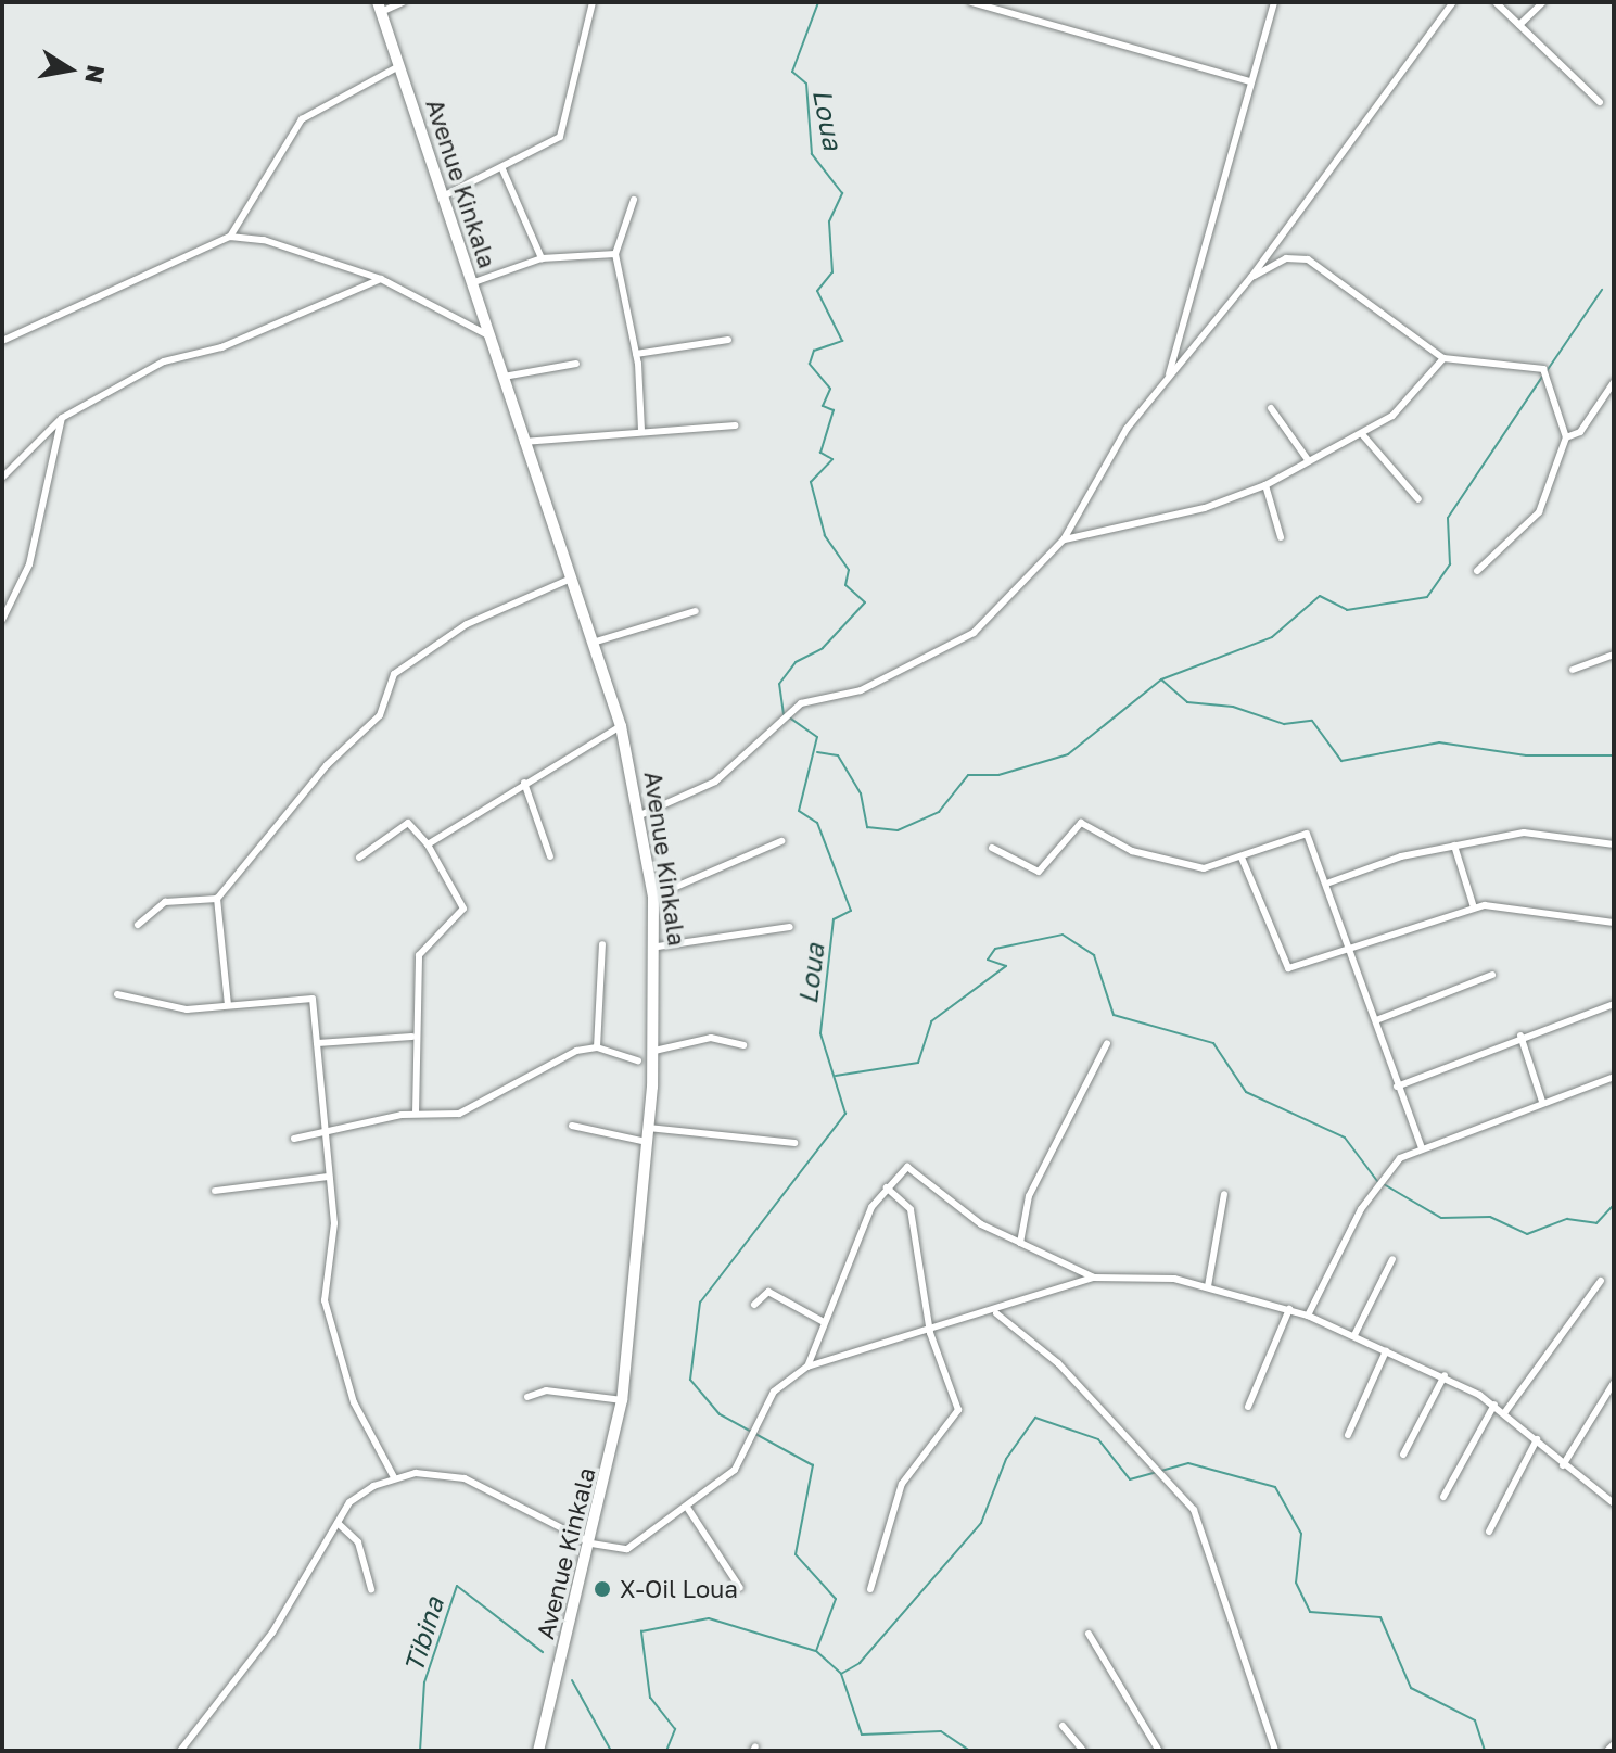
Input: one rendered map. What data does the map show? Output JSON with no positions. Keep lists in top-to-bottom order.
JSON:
{
  "streets": {
    "main road": ["Avenue Kinkala"]
  },
  "water": ["Loua", "Tibina"],
  "places": ["X-Oil Loua"],
  "north": "right"
}
